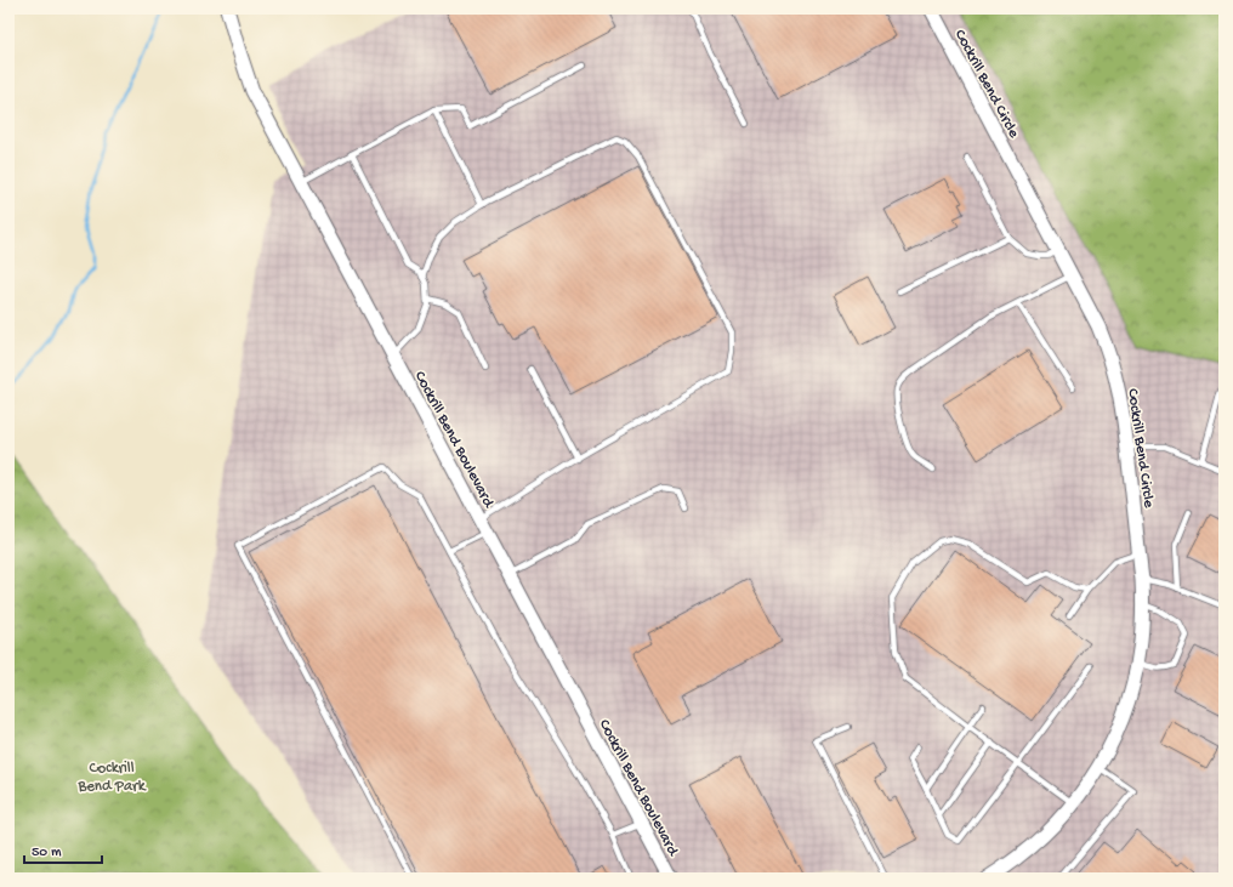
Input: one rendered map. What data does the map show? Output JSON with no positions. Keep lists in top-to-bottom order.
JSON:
{
  "streets": {
    "street": ["Cockrill Bend Circle", "Cockrill Bend Boulevard"]
  },
  "parks": ["Cockrill Bend Park"],
  "scale_bar": "50 m"
}
